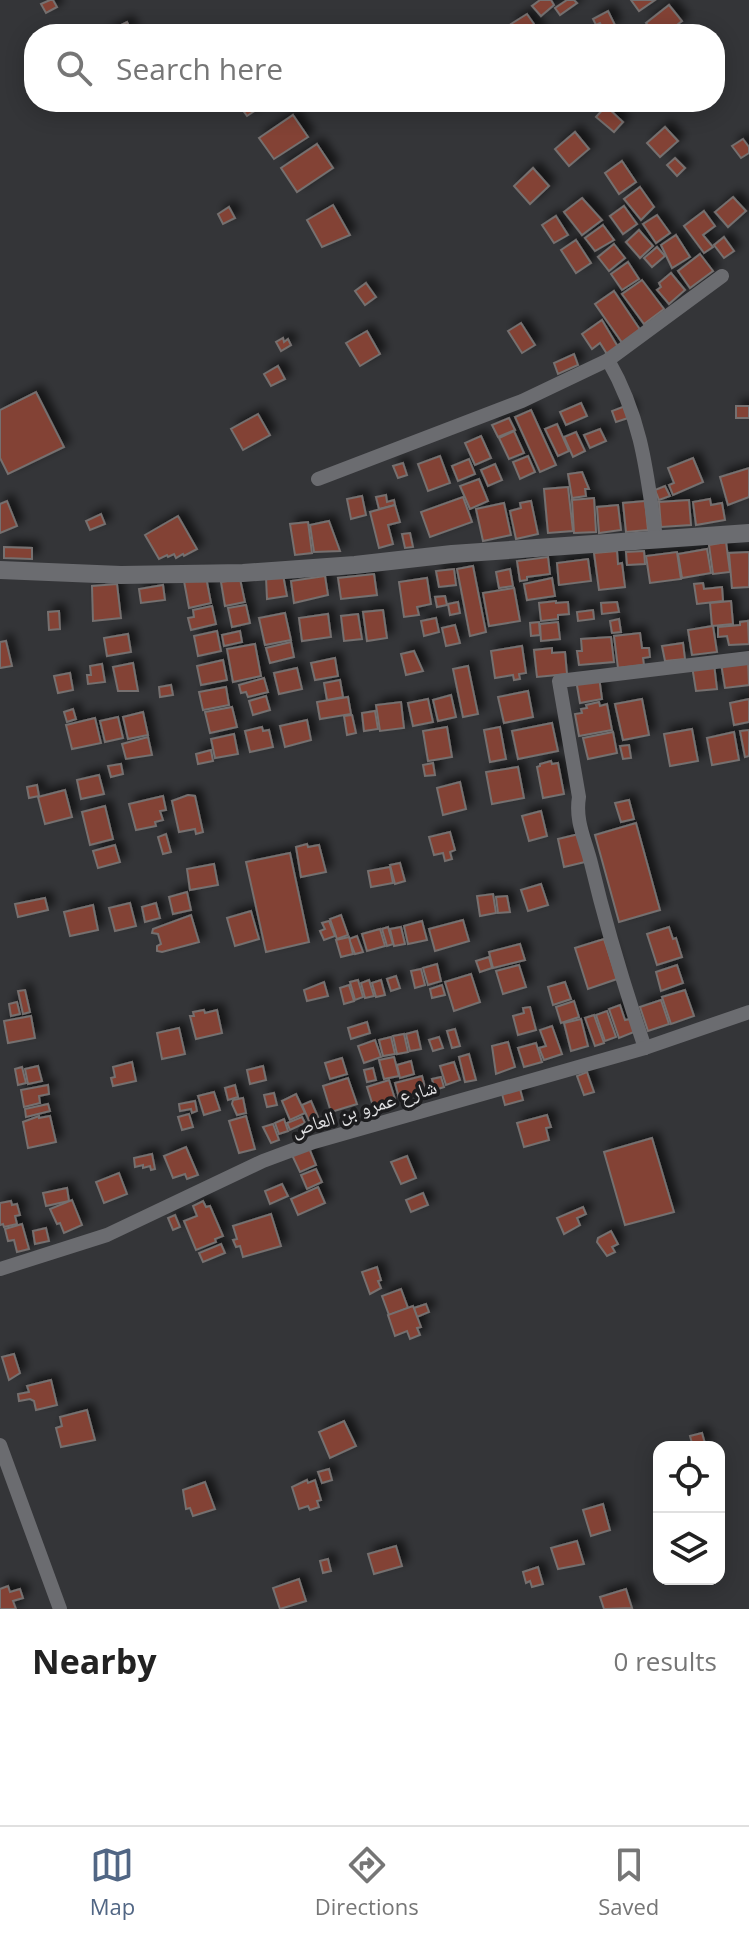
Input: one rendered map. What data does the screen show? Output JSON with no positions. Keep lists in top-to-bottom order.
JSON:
{
  "streets": {
    "street": ["شارع عمرو بن العاص"]
  },
  "page": {
    "search": "Search here",
    "heading": ["Nearby", "0 results"],
    "nav": ["Map", "Directions", "Saved"]
  }
}
